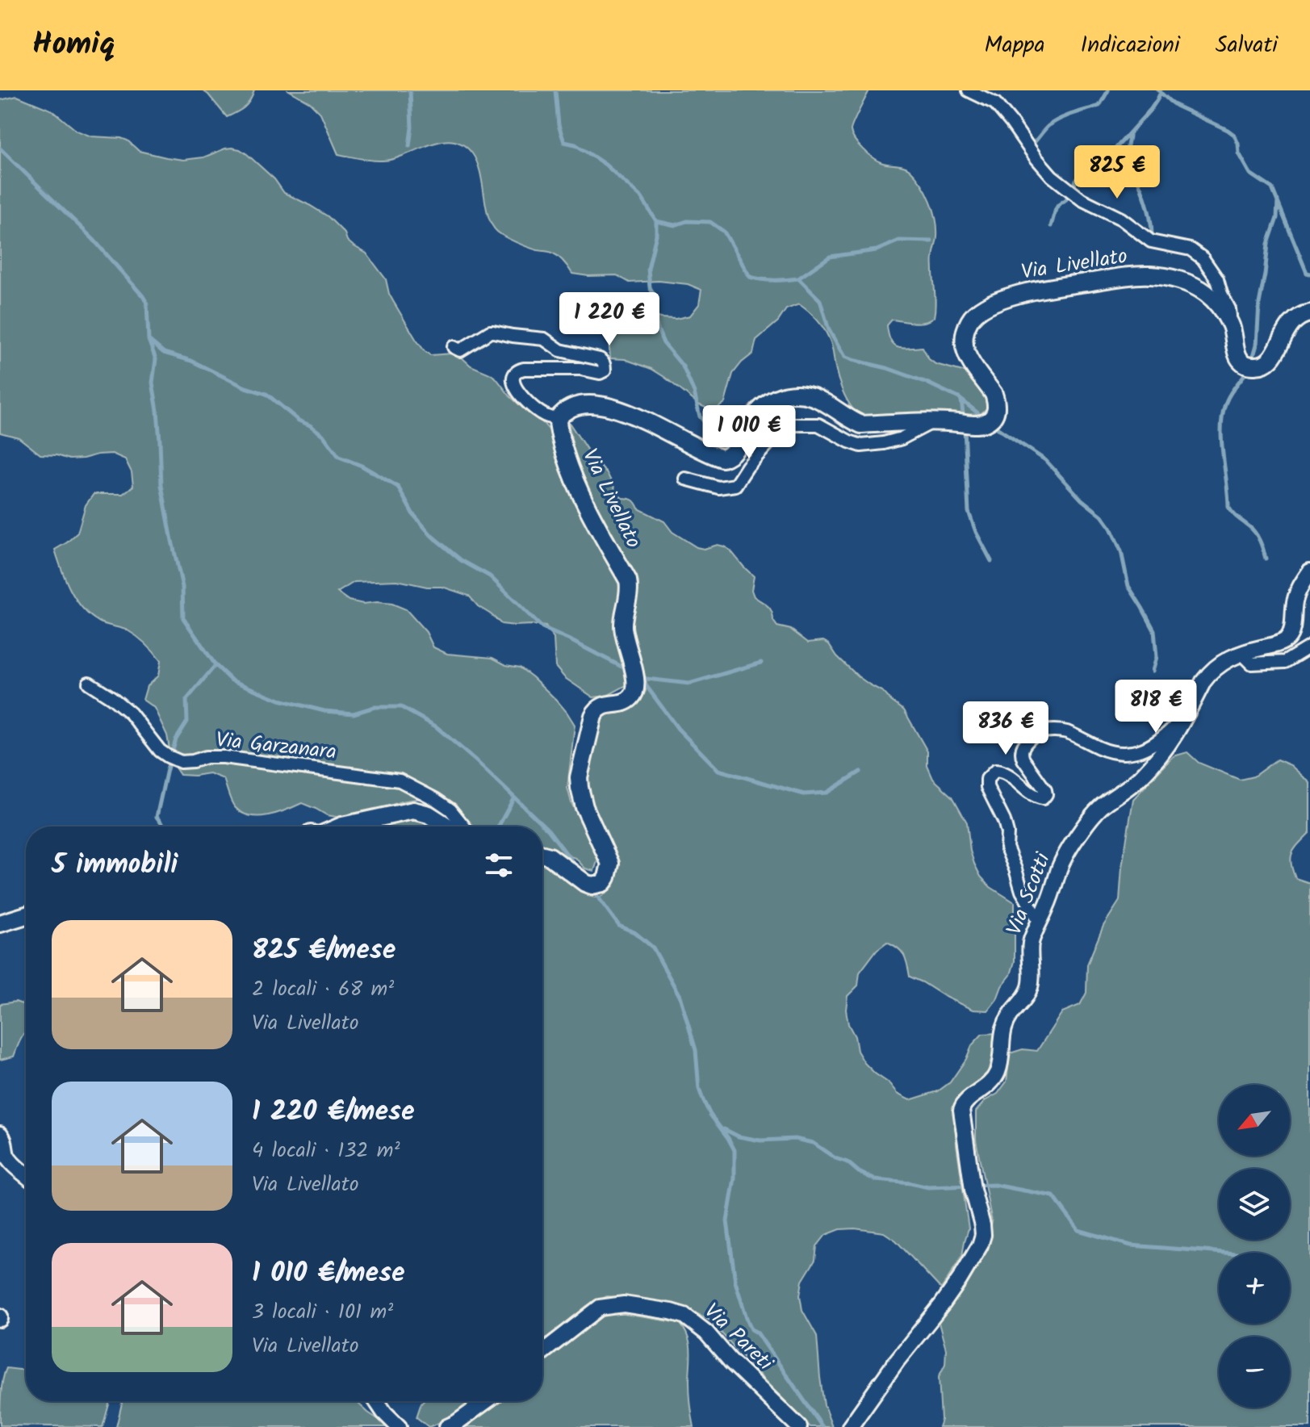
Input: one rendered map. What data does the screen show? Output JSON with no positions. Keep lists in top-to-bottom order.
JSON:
{
  "streets": {
    "main road": ["Via Livellato"],
    "street": ["Via Garzanara", "Via Scotti", "Via Pareti"]
  },
  "north": "bottom left",
  "page": {
    "header": "Homiq",
    "nav": ["Mappa", "Indicazioni", "Salvati"],
    "price": [
      "825 €",
      "1 220 €",
      "1 010 €",
      "818 €",
      "836 €"
    ],
    "heading": "5 immobili",
    "list": [
      {
        "name": "825 €/mese",
        "note": "2 locali · 68 m² · Via Livellato"
      },
      {
        "name": "1 220 €/mese",
        "note": "4 locali · 132 m² · Via Livellato"
      },
      {
        "name": "1 010 €/mese",
        "note": "3 locali · 101 m² · Via Livellato"
      }
    ],
    "map_buttons": ["+", "−"]
  }
}
